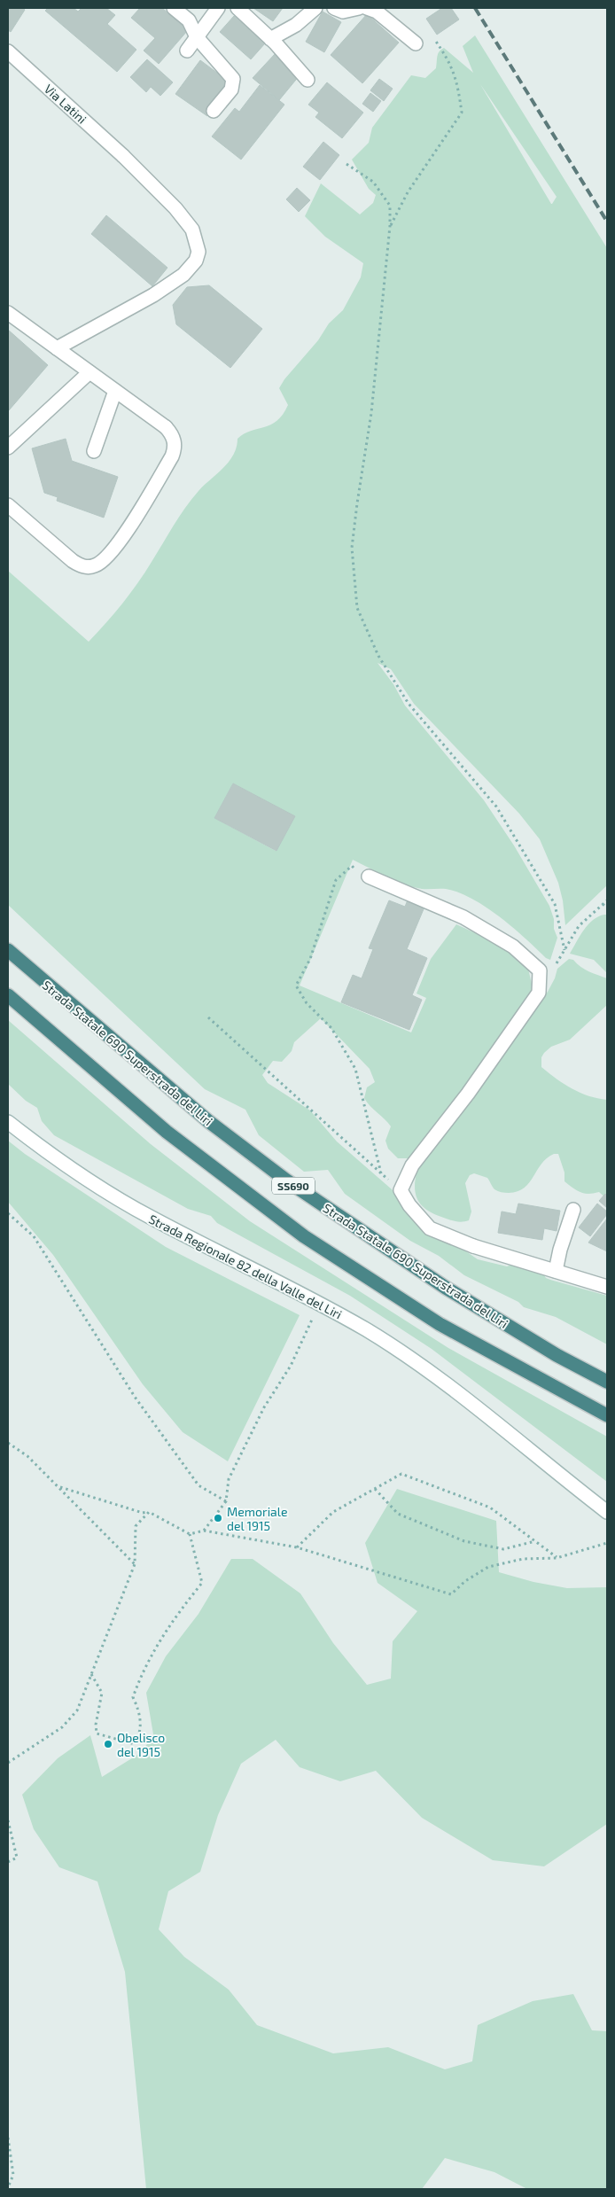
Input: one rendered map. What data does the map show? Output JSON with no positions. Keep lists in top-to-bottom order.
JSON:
{
  "streets": {
    "highway": ["Strada Statale 690 Superstrada del Liri", "SS690"],
    "main road": ["Via Latini", "Strada Regionale 82 della Valle del Liri"]
  },
  "places": ["Memoriale del 1915", "Obelisco del 1915"]
}
